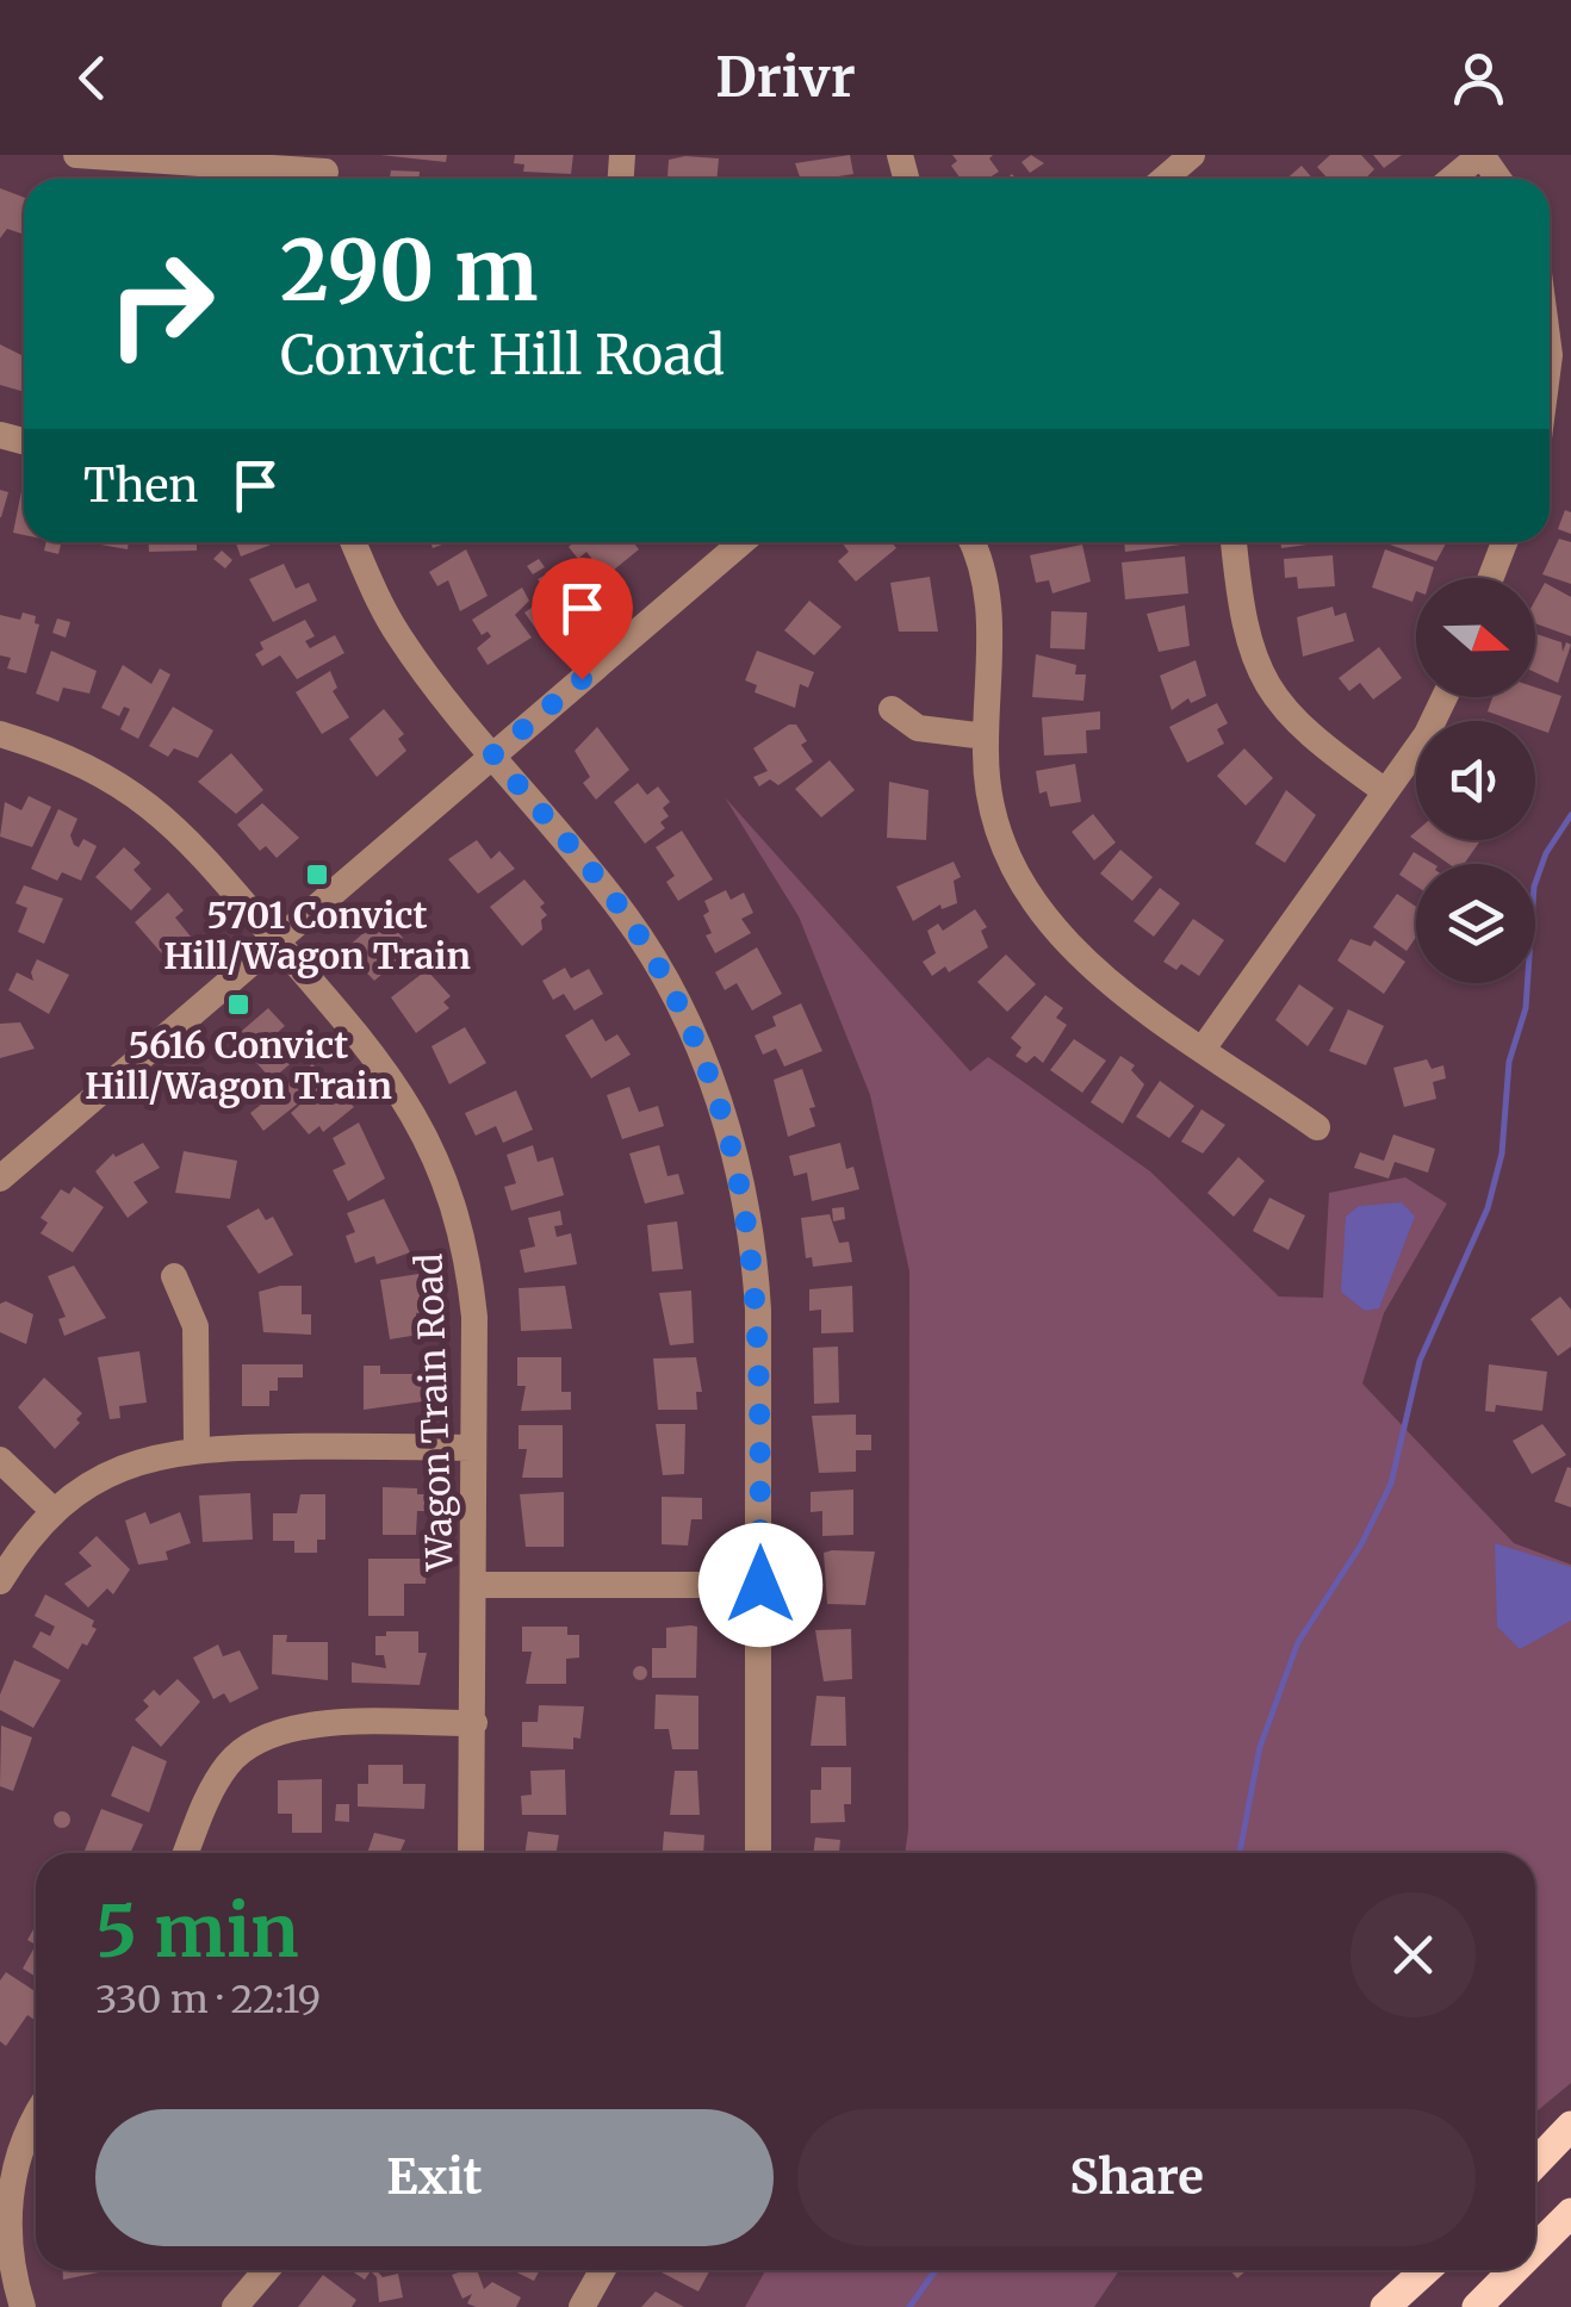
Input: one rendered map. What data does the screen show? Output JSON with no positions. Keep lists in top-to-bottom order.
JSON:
{
  "streets": {
    "street": ["Wagon Train Road"]
  },
  "places": {
    "transit": ["5701 Convict Hill/Wagon Train", "5616 Convict Hill/Wagon Train"]
  },
  "north": "right",
  "page": {
    "header": "Drivr",
    "turn": ["290 m", "Convict Hill Road"],
    "then": "Then",
    "heading": ["5 min", "330 m · 22:19"],
    "buttons": ["Exit", "Share"]
  }
}
